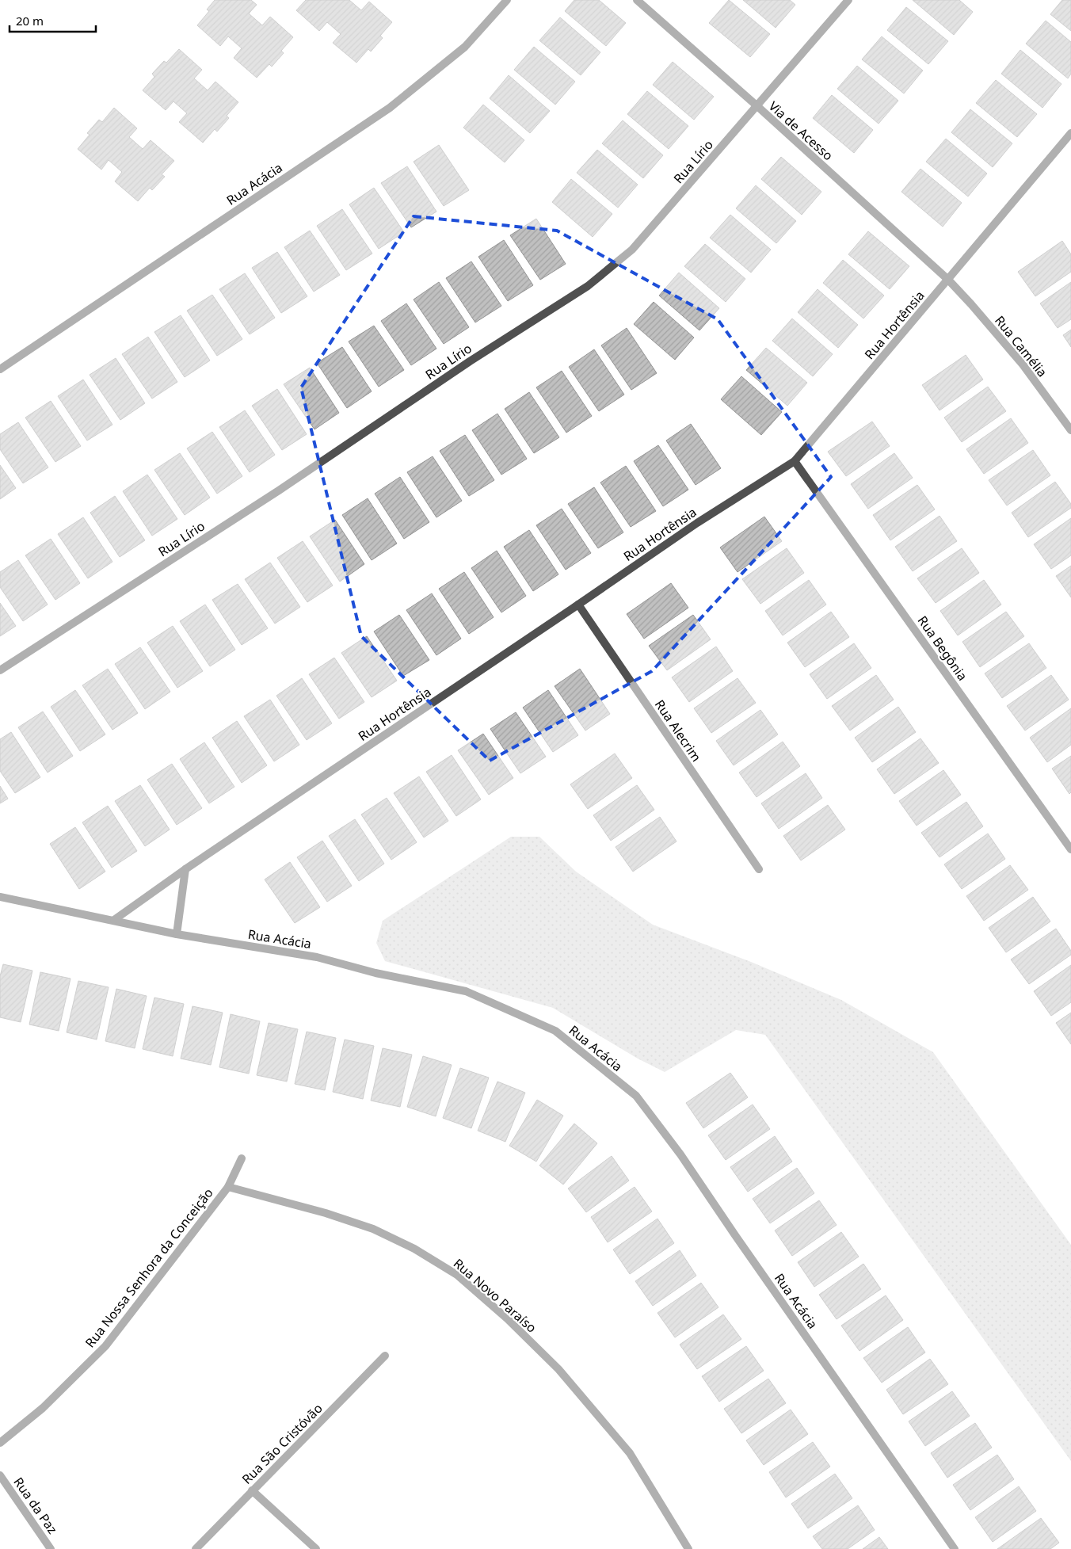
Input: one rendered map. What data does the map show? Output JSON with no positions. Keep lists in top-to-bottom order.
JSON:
{
  "streets": {
    "street": [
      "Via de Acesso",
      "Rua Lírio",
      "Rua Acácia",
      "Rua Hortênsia",
      "Rua Camélia",
      "Rua Begônia",
      "Rua Alecrim",
      "Rua Nossa Senhora da Conceição",
      "Rua Novo Paraíso",
      "Rua São Cristóvão",
      "Rua da Paz"
    ]
  },
  "crossings": [
    ["Via de Acesso", "Rua Lírio"],
    ["Via de Acesso", "Rua Hortênsia"],
    ["Via de Acesso", "Rua Camélia"],
    ["Rua Acácia", "Rua Hortênsia"],
    ["Rua Hortênsia", "Rua Camélia"],
    ["Rua Hortênsia", "Rua Begônia"],
    ["Rua Hortênsia", "Rua Alecrim"],
    ["Rua Nossa Senhora da Conceição", "Rua Novo Paraíso"]
  ],
  "scale_bar": "20 m"
}
